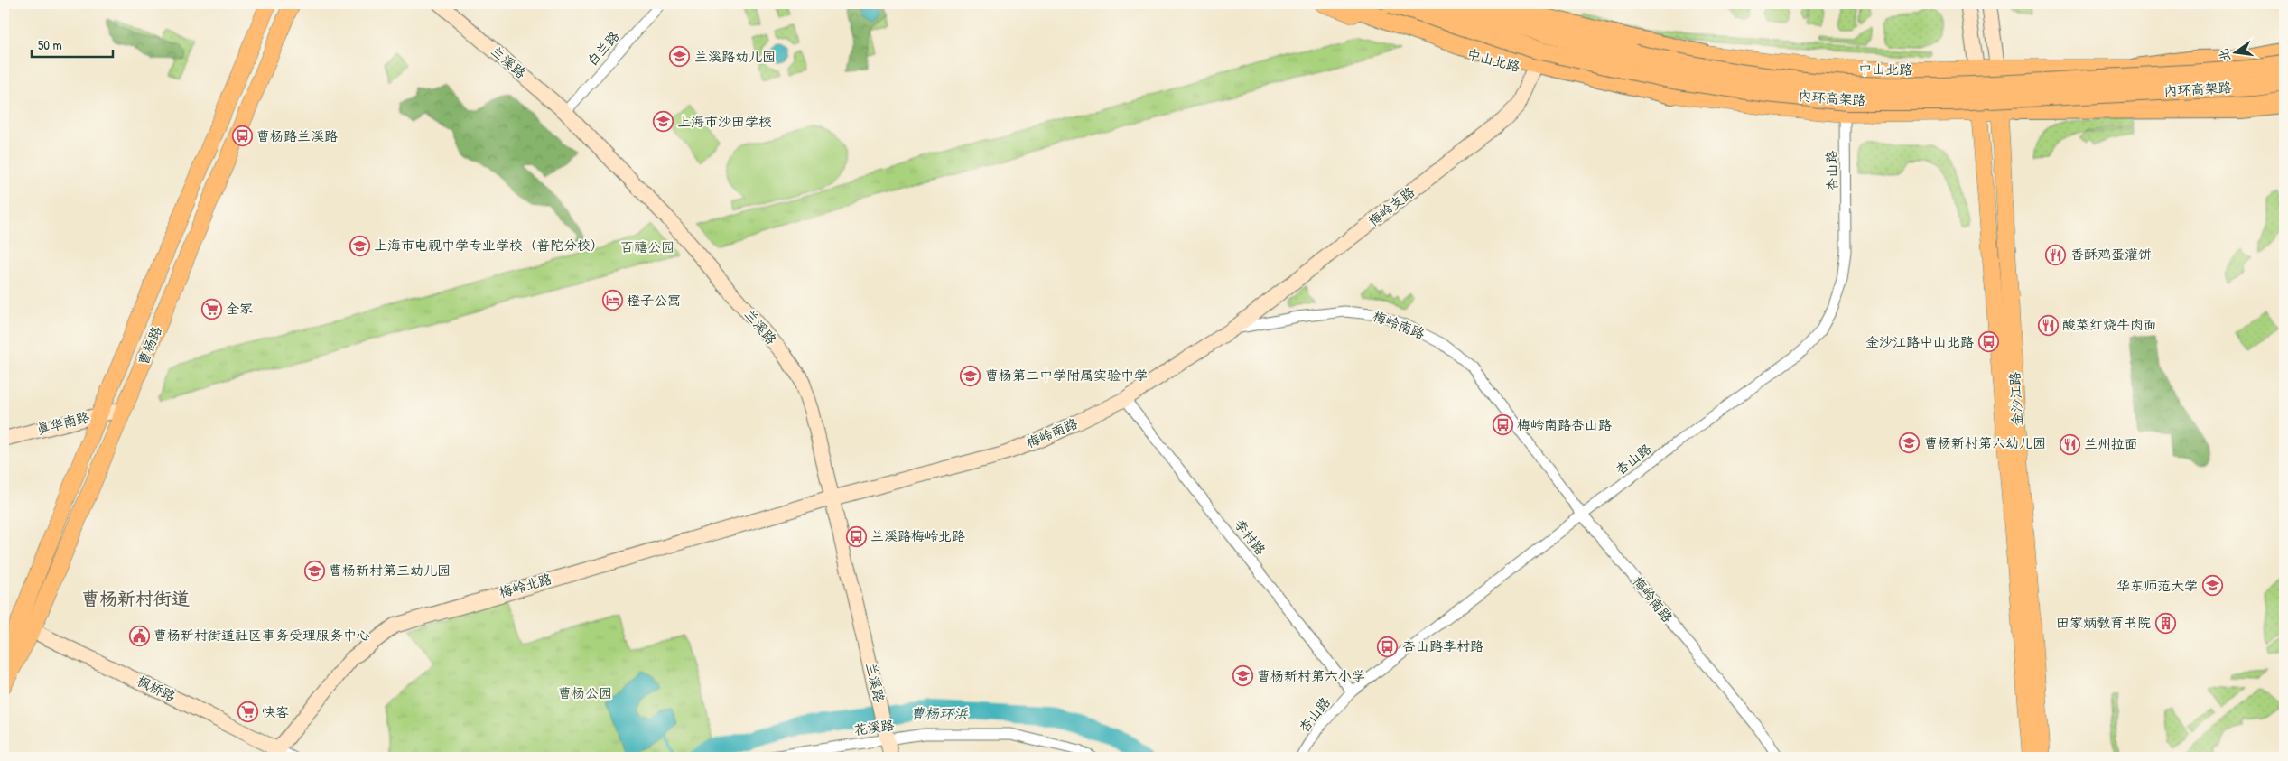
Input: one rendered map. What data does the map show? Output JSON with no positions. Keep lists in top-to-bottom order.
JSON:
{
  "streets": {
    "highway": ["内环高架路"],
    "main road": ["中山北路", "曹杨路", "金沙江路"],
    "street": [
      "白兰路",
      "兰溪路",
      "杏山路",
      "梅岭支路",
      "梅岭南路",
      "真华南路",
      "李村路",
      "梅岭北路",
      "枫桥路",
      "花溪路"
    ]
  },
  "crossings": [
    ["白兰路", "兰溪路"],
    ["中山北路", "杏山路"],
    ["中山北路", "梅岭支路"],
    ["中山北路", "金沙江路"],
    ["兰溪路", "梅岭南路"],
    ["兰溪路", "梅岭北路"],
    ["兰溪路", "花溪路"],
    ["杏山路", "梅岭南路"],
    ["杏山路", "李村路"],
    ["梅岭支路", "梅岭南路"],
    ["梅岭南路", "李村路"],
    ["梅岭南路", "梅岭北路"],
    ["曹杨路", "真华南路"],
    ["曹杨路", "枫桥路"],
    ["梅岭北路", "枫桥路"]
  ],
  "districts": ["曹杨新村街道"],
  "water": ["曹杨环浜"],
  "parks": ["百禧公园", "曹杨公园"],
  "places": {
    "school or university": [
      "兰溪路幼儿园",
      "上海市沙田学校",
      "上海市电视中学专业学校（普陀分校）",
      "曹杨第二中学附属实验中学",
      "曹杨新村第六幼儿园",
      "曹杨新村第三幼儿园",
      "华东师范大学",
      "曹杨新村第六小学"
    ],
    "bus stop": [
      "曹杨路兰溪路",
      "金沙江路中山北路",
      "梅岭南路杏山路",
      "兰溪路梅岭北路",
      "杏山路李村路"
    ],
    "restaurant": ["香酥鸡蛋灌饼", "酸菜红烧牛肉面", "兰州拉面"],
    "hotel": ["橙子公寓"],
    "supermarket": ["全家", "快客"],
    "building": ["田家炳教育书院"],
    "public building": ["曹杨新村街道社区事务受理服务中心"]
  },
  "scale_bar": "50 m",
  "north": "left"
}
